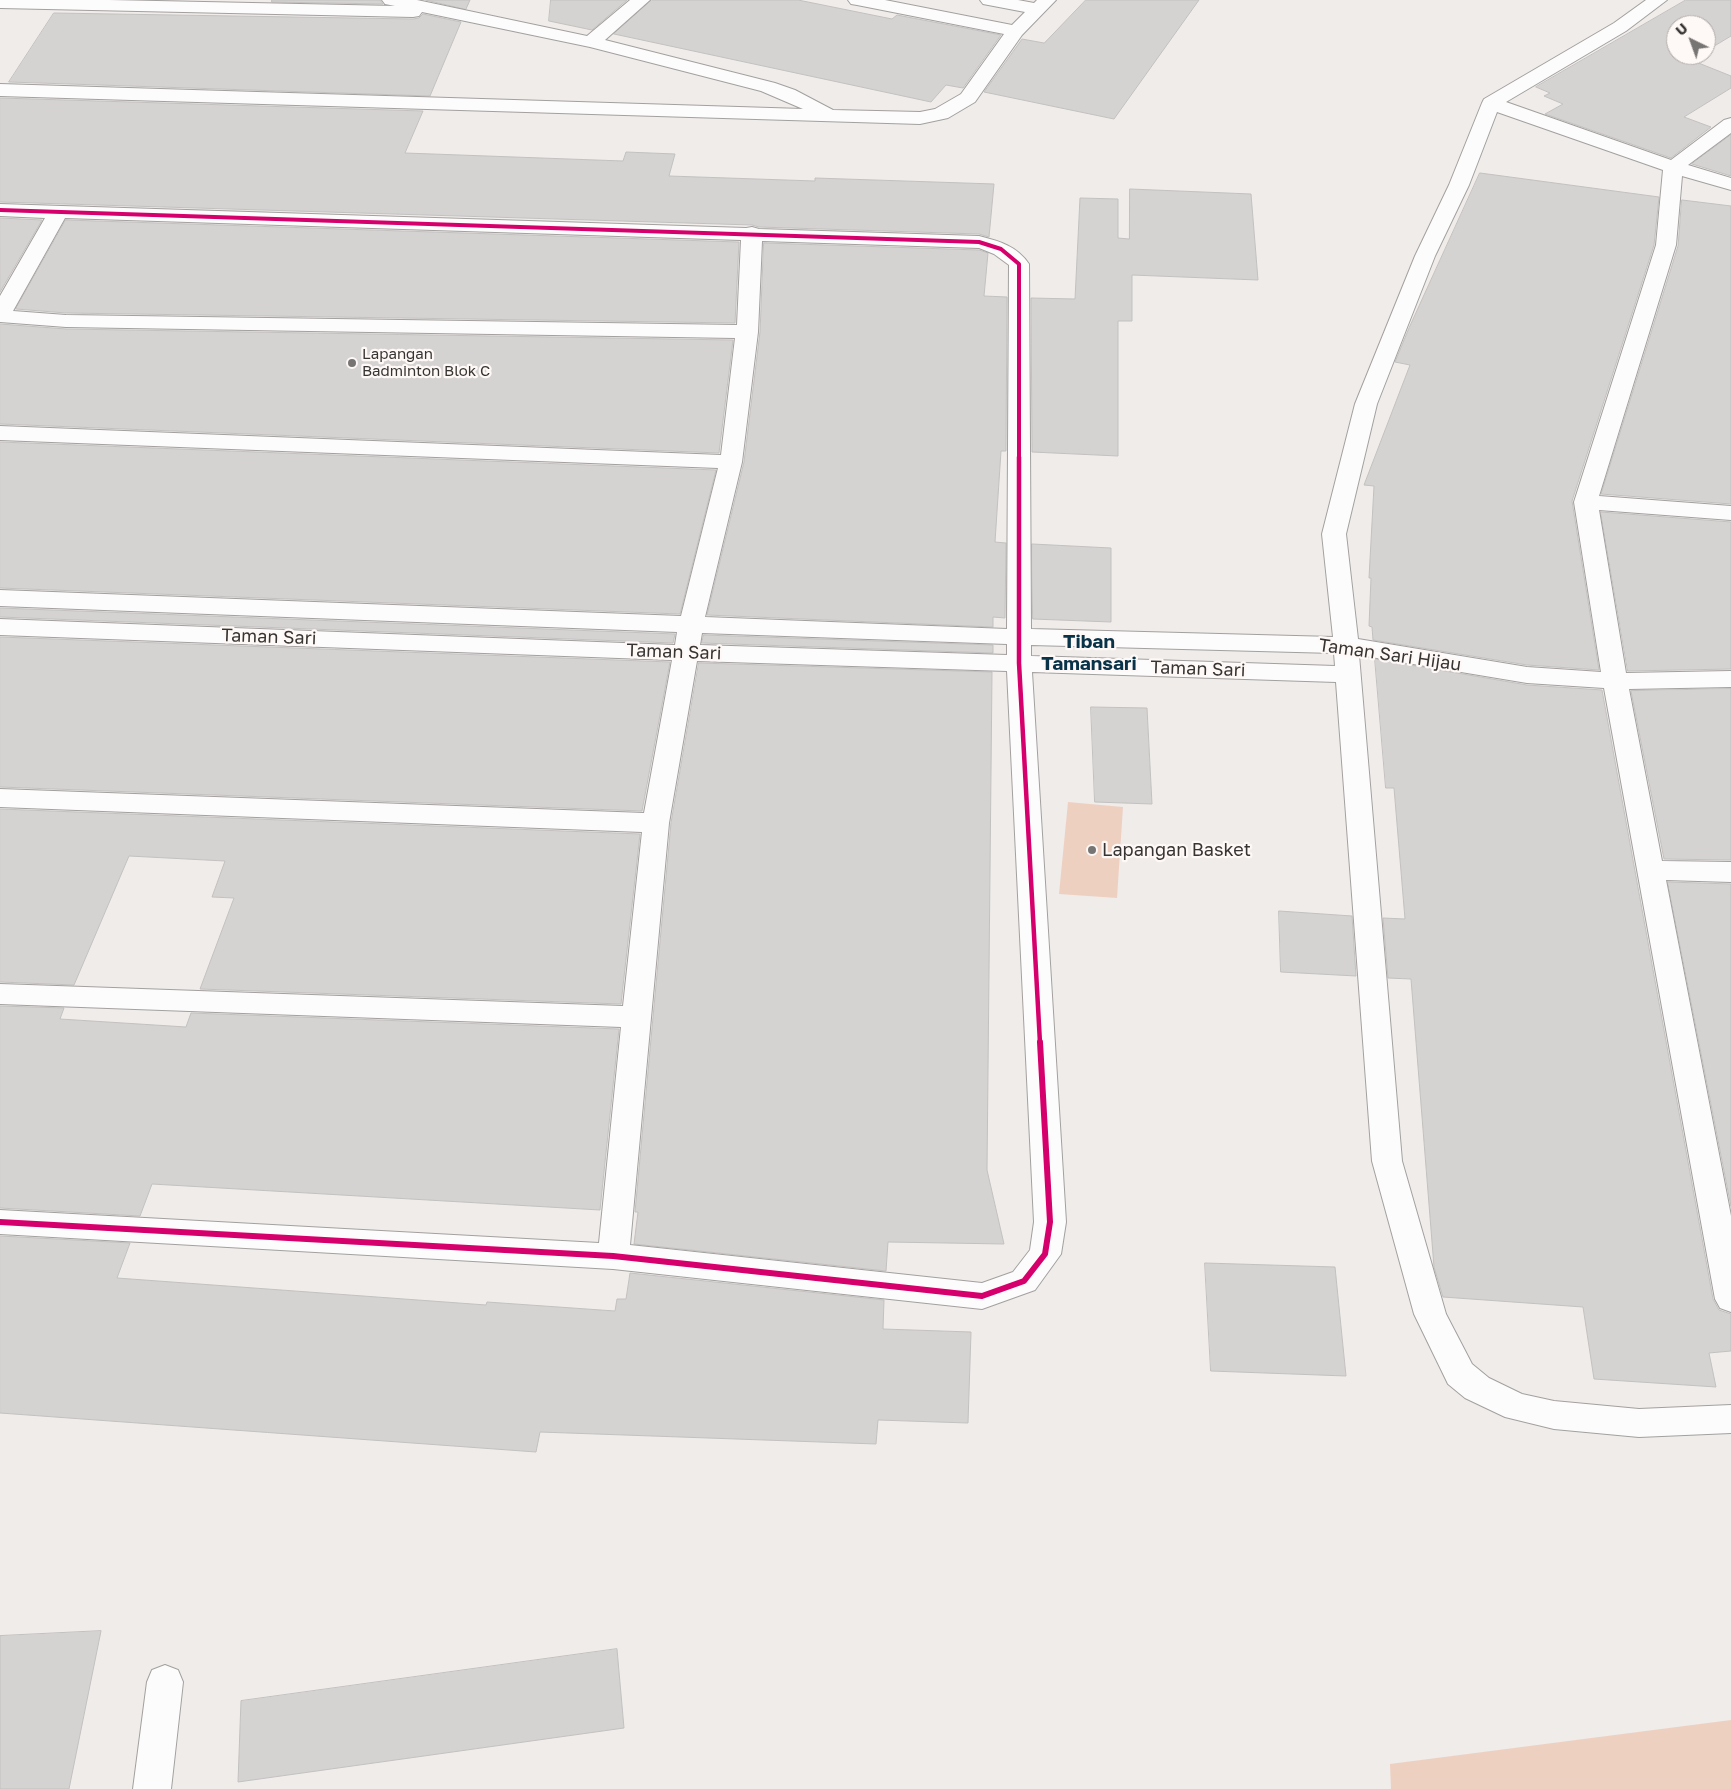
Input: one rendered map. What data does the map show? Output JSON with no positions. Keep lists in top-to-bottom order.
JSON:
{
  "streets": {
    "street": ["Taman Sari", "Taman Sari Hijau"]
  },
  "crossings": [
    ["Taman Sari", "Taman Sari Hijau"]
  ],
  "districts": ["Tiban Tamansari"],
  "places": ["Lapangan Badminton Blok C", "Lapangan Basket"],
  "north": "top left"
}
